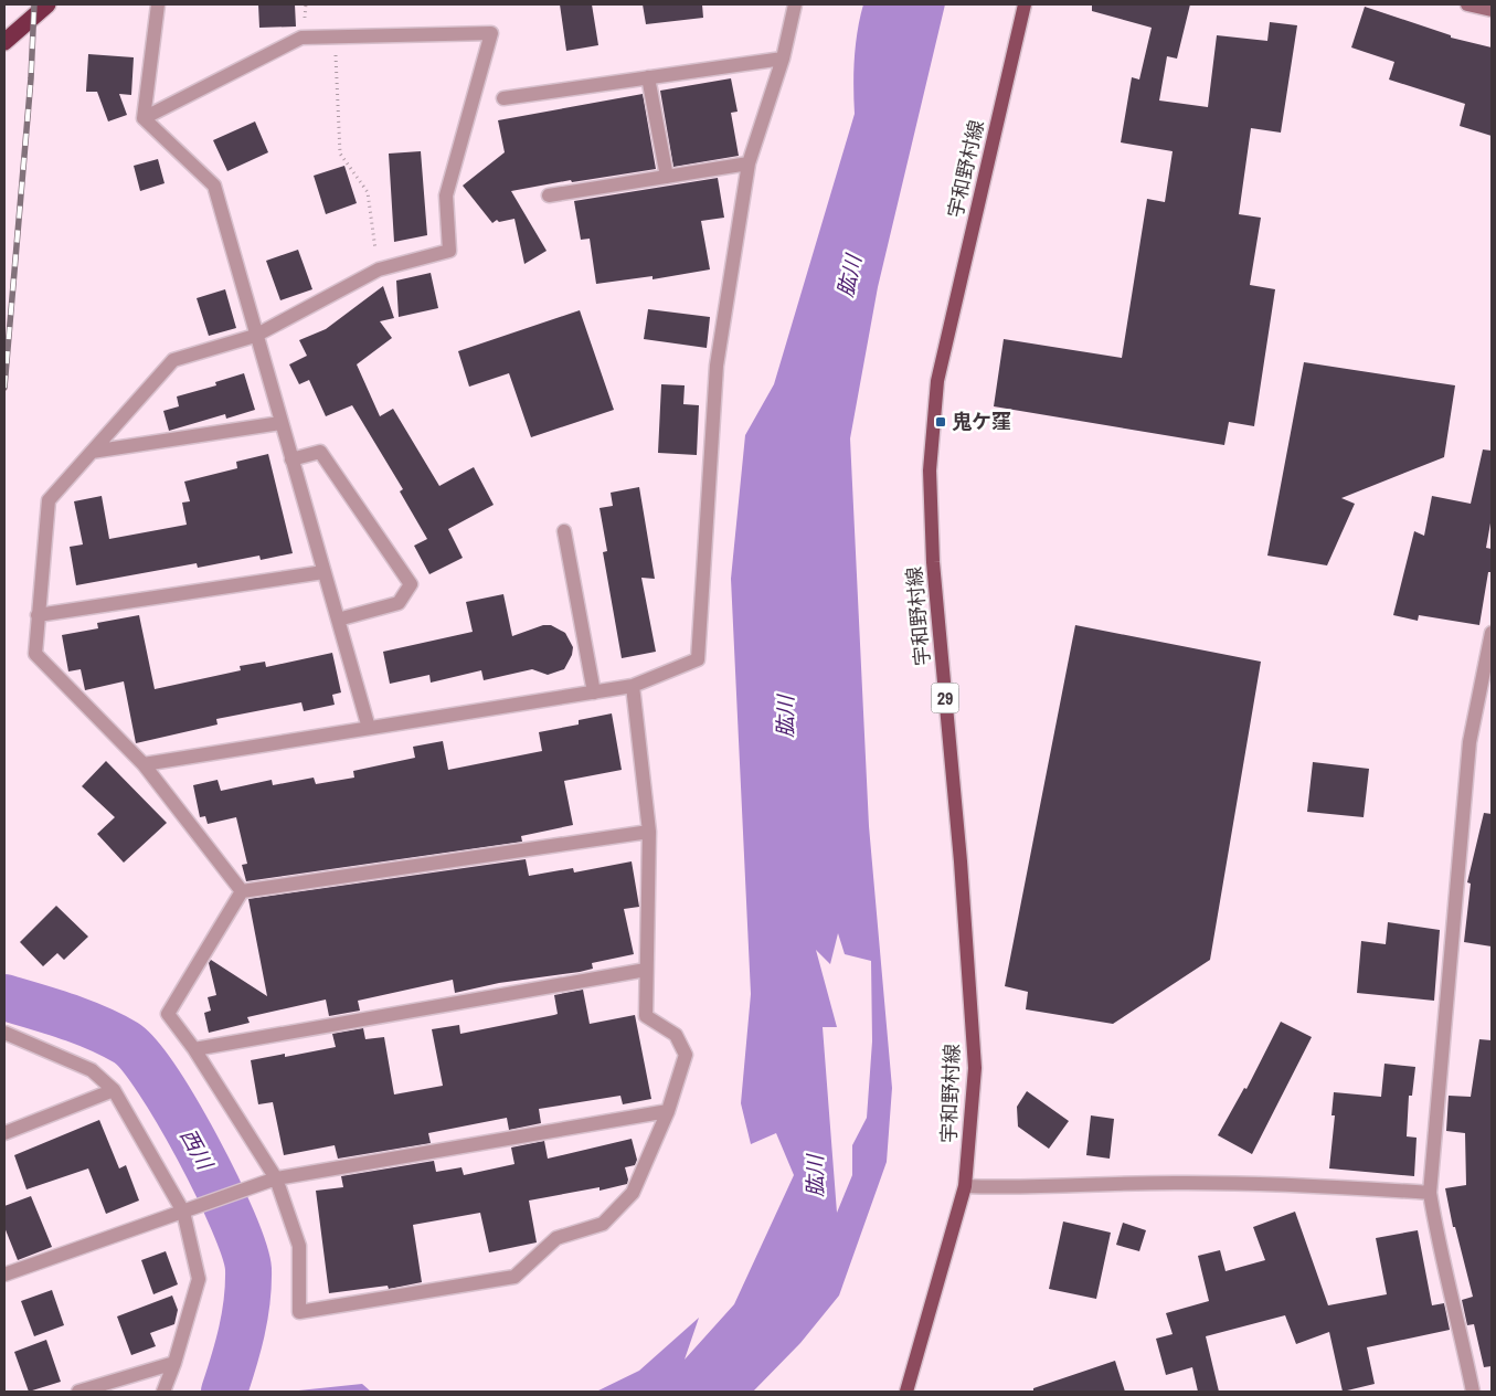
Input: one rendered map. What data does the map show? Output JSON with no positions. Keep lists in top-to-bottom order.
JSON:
{
  "streets": {
    "main road": ["宇和野村線", "29"]
  },
  "water": ["肱川", "西川"],
  "places": {
    "transit": ["鬼ケ窪"]
  }
}
